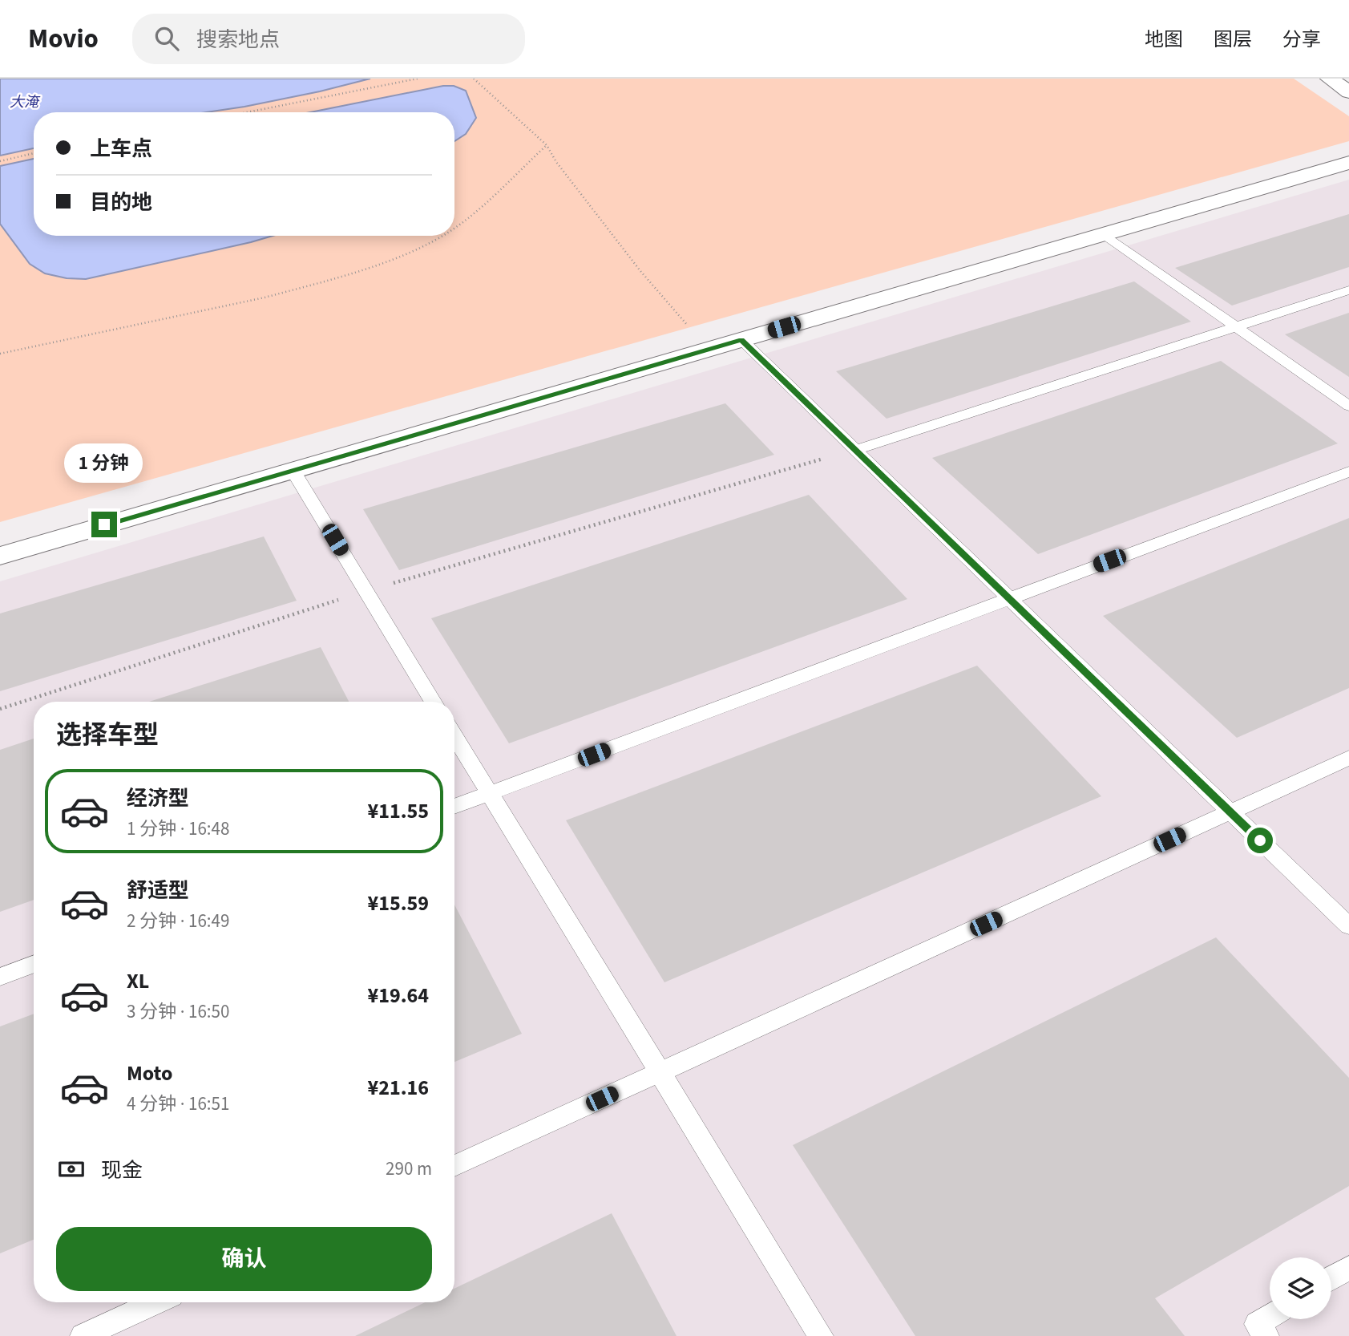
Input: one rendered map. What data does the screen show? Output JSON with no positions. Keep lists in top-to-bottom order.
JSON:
{
  "water": ["大淹"],
  "page": {
    "header": "Movio",
    "search": "搜索地点",
    "nav": ["地图", "图层", "分享"],
    "banner": ["上车点", "目的地"],
    "bubble": "1 分钟",
    "heading": "选择车型",
    "list": [
      {
        "name": "经济型",
        "note": "1 分钟 · 16:48",
        "value": "¥11.55"
      },
      {
        "name": "舒适型",
        "note": "2 分钟 · 16:49",
        "value": "¥15.59"
      },
      {
        "name": "XL",
        "note": "3 分钟 · 16:50",
        "value": "¥19.64"
      },
      {
        "name": "Moto",
        "note": "4 分钟 · 16:51",
        "value": "¥21.16"
      }
    ],
    "pay": ["现金", "290 m"],
    "buttons": "确认"
  }
}
